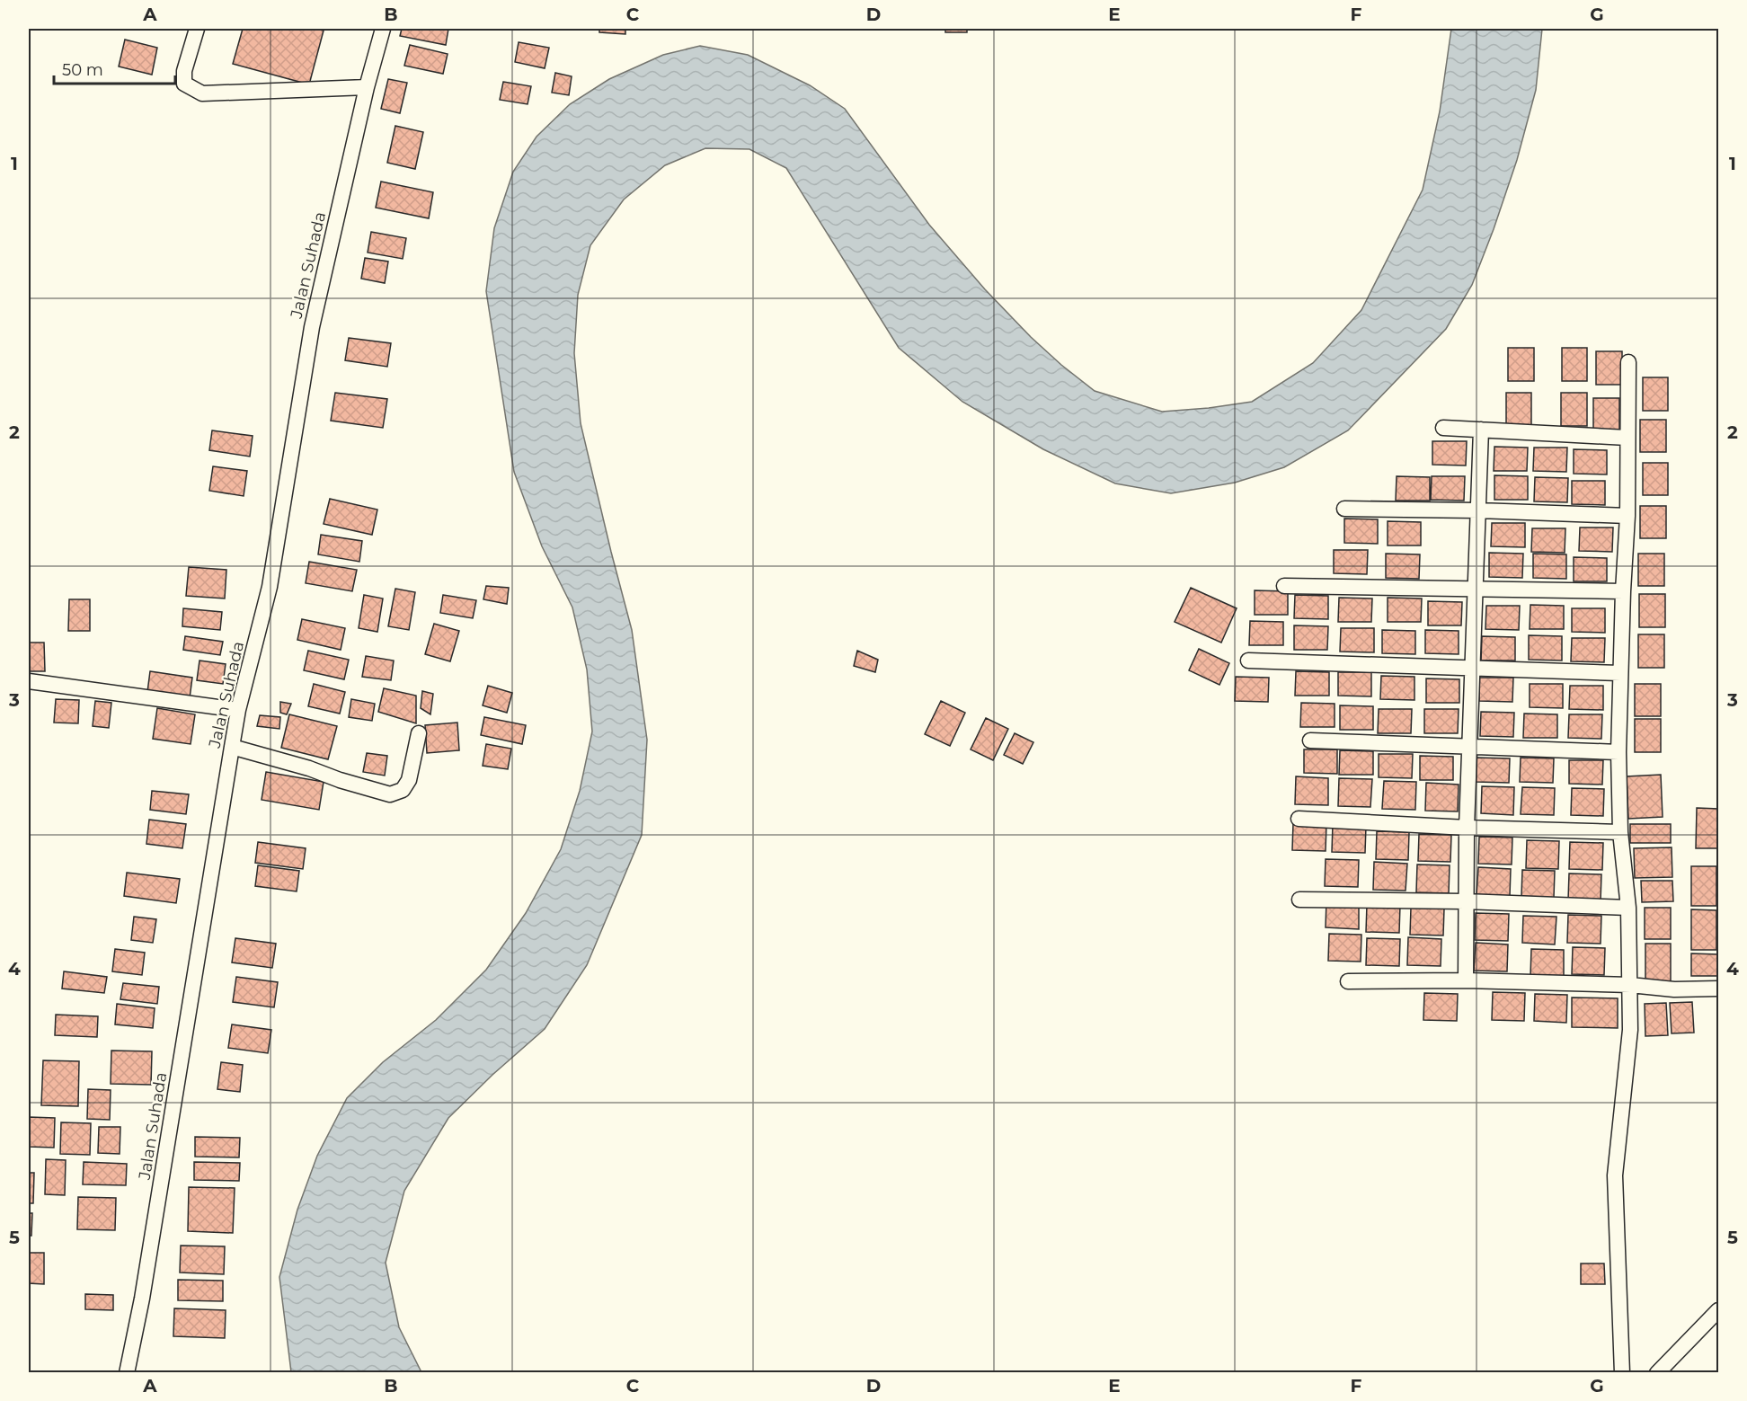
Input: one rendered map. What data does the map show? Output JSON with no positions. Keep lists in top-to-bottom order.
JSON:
{
  "streets": {
    "street": ["Jalan Suhada"]
  },
  "scale_bar": "50 m",
  "grid": {
    "columns": [
      "A",
      "B",
      "C",
      "D",
      "E",
      "F",
      "G"
    ],
    "rows": [
      "1",
      "2",
      "3",
      "4",
      "5"
    ]
  }
}
